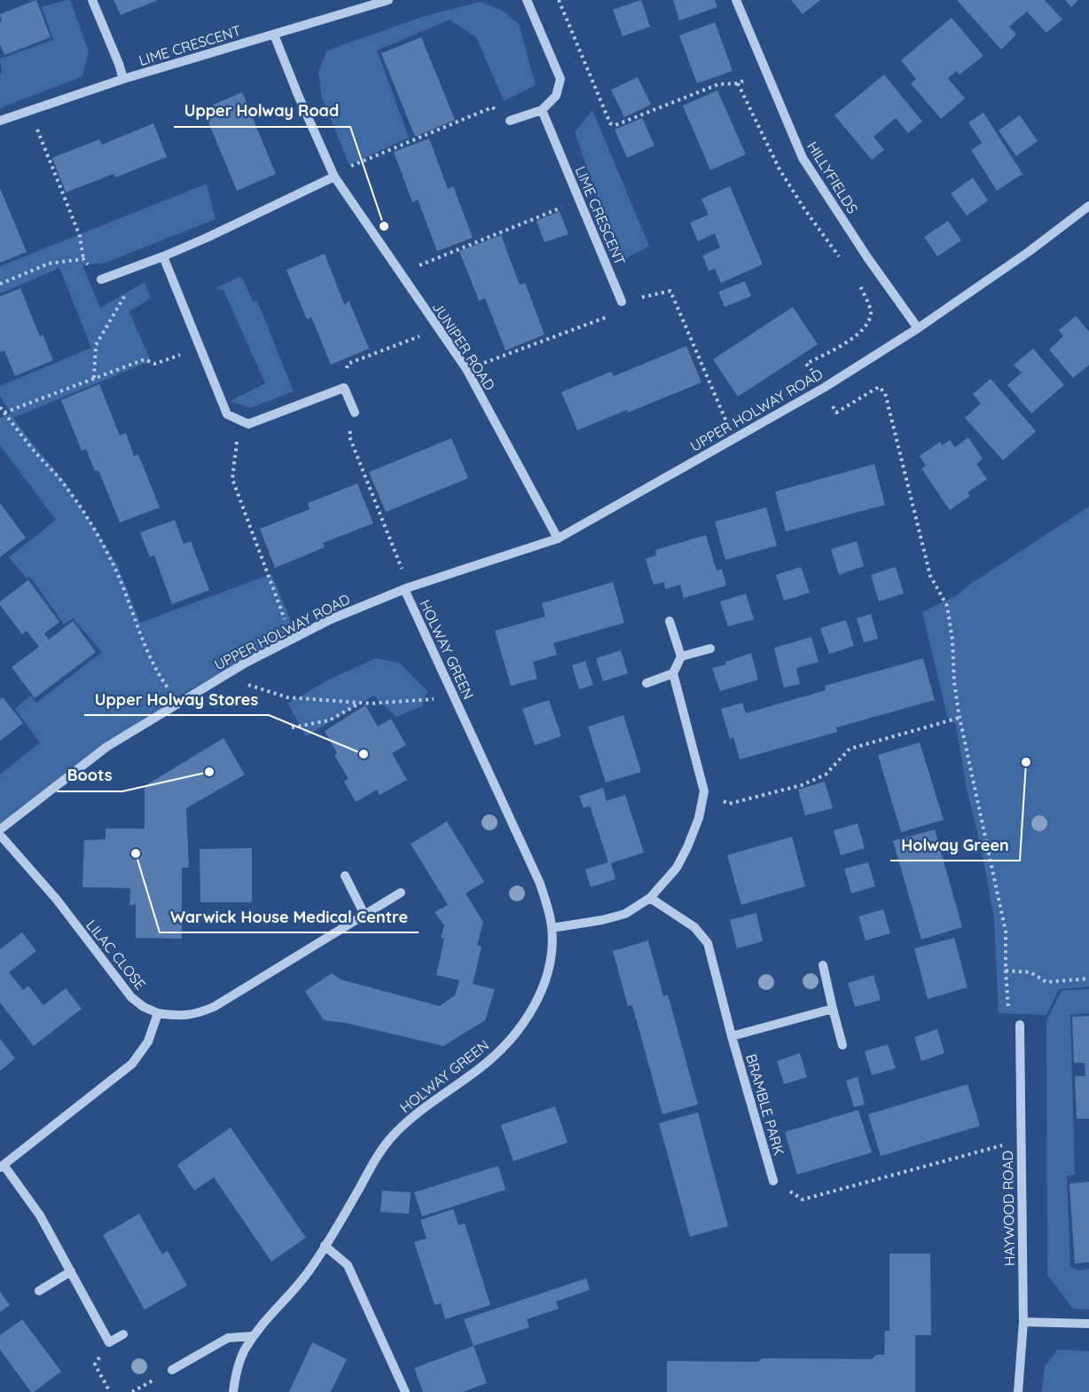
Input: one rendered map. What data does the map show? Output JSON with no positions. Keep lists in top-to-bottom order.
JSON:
{
  "streets": {
    "street": [
      "LIME CRESCENT",
      "HILLYFIELDS",
      "JUNIPER ROAD",
      "UPPER HOLWAY ROAD",
      "HOLWAY GREEN",
      "LILAC CLOSE",
      "BRAMBLE PARK",
      "HAYWOOD ROAD"
    ]
  },
  "crossings": [
    ["LIME CRESCENT", "JUNIPER ROAD"],
    ["HILLYFIELDS", "UPPER HOLWAY ROAD"],
    ["JUNIPER ROAD", "UPPER HOLWAY ROAD"],
    ["UPPER HOLWAY ROAD", "HOLWAY GREEN"]
  ],
  "places": [
    "Upper Holway Road",
    "Upper Holway Stores",
    "Holway Green",
    "Boots",
    "Warwick House Medical Centre"
  ]
}
